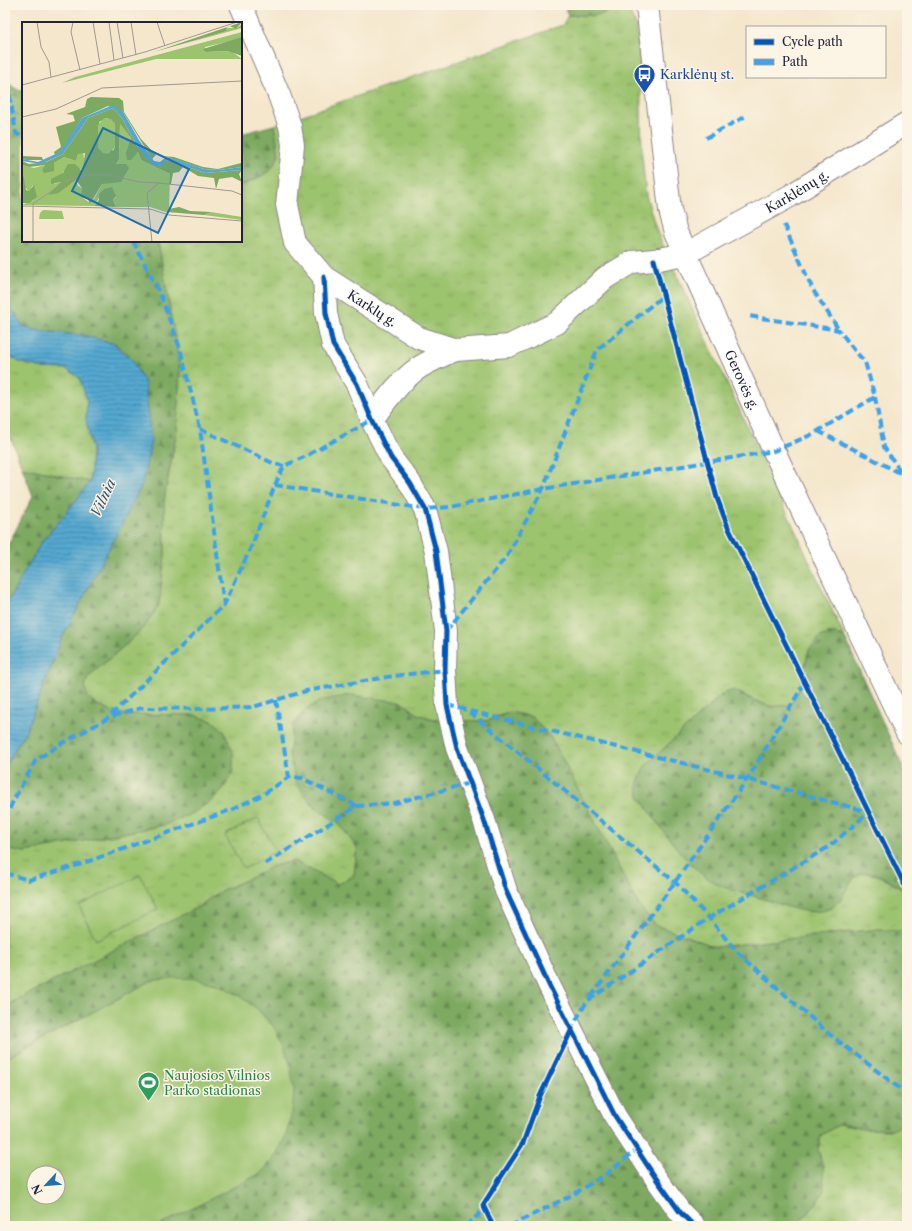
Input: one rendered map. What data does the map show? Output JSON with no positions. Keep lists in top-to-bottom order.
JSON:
{
  "streets": {
    "street": ["Karklėnų g.", "Karklų g.", "Gerovės g."]
  },
  "crossings": [
    ["Karklėnų g.", "Karklų g."],
    ["Karklėnų g.", "Gerovės g."],
    ["Karklų g.", "Gerovės g."]
  ],
  "water": ["Vilnia"],
  "places": {
    "bus stop": ["Karklėnų st."],
    "sports": ["Naujosios Vilnios Parko stadionas"]
  },
  "legend": ["Cycle path", "Path"],
  "north": "bottom left"
}
